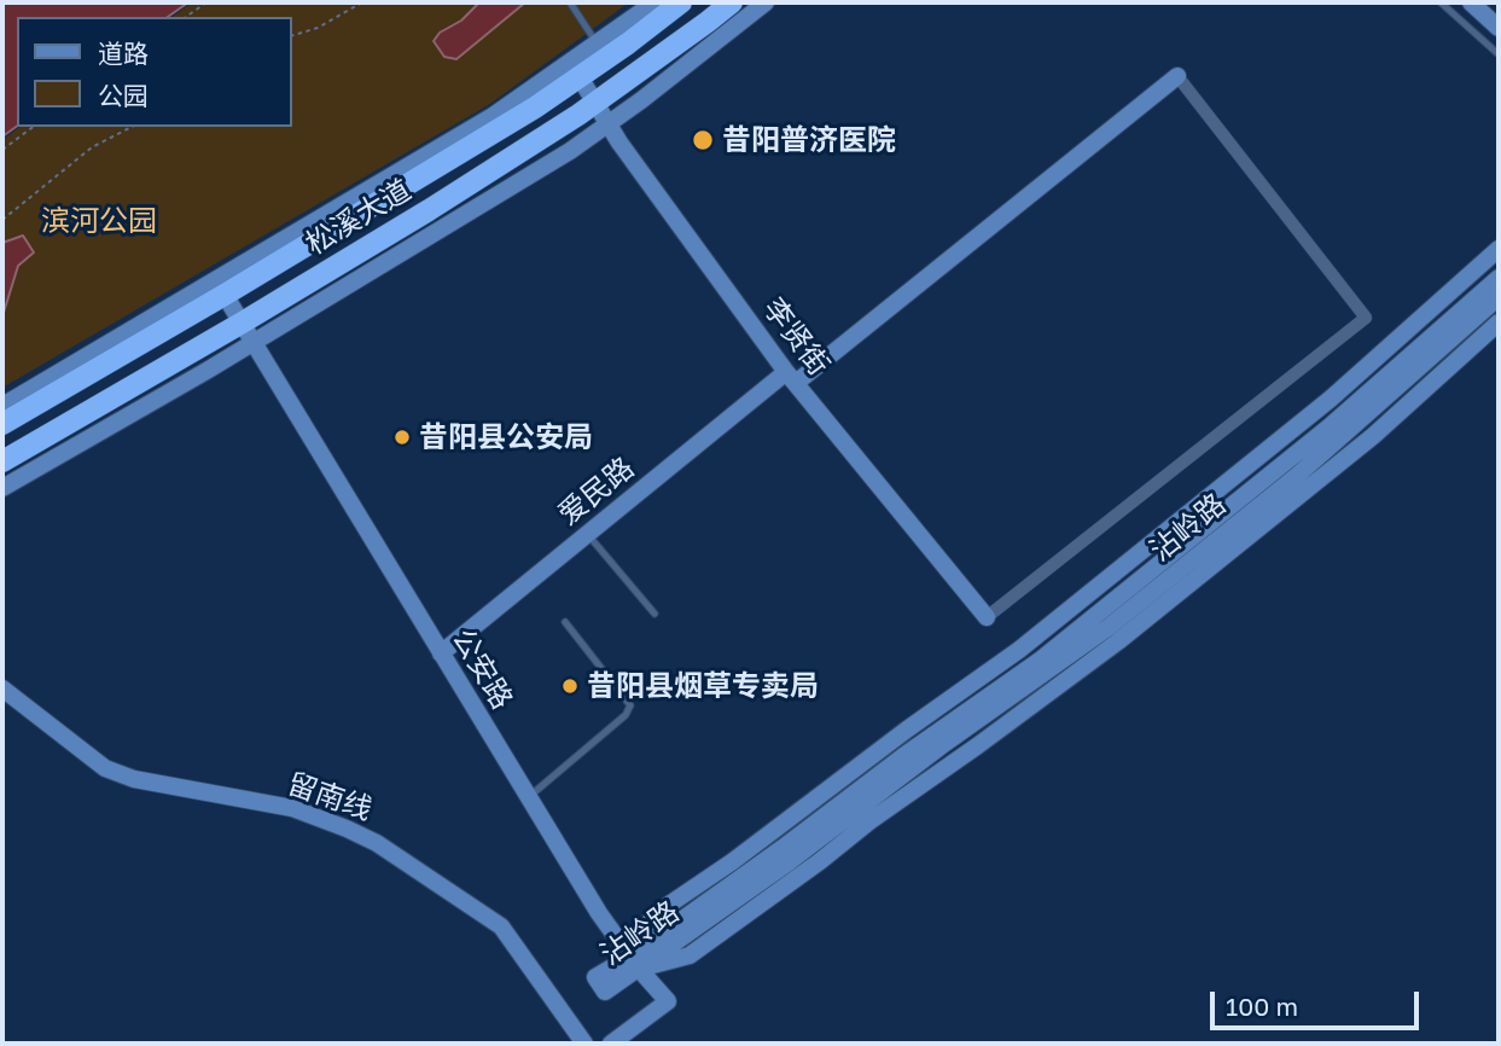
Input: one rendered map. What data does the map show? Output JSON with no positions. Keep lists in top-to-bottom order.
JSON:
{
  "streets": {
    "highway": ["松溪大道"],
    "street": [
      "李贤街",
      "爱民路",
      "沾岭路",
      "公安路",
      "留南线"
    ]
  },
  "crossings": [
    ["松溪大道", "李贤街"],
    ["松溪大道", "公安路"],
    ["李贤街", "爱民路"],
    ["爱民路", "公安路"],
    ["沾岭路", "公安路"]
  ],
  "parks": ["滨河公园"],
  "places": ["昔阳普济医院", "昔阳县公安局", "昔阳县烟草专卖局"],
  "legend": ["道路", "公园"],
  "scale_bar": "100 m"
}
